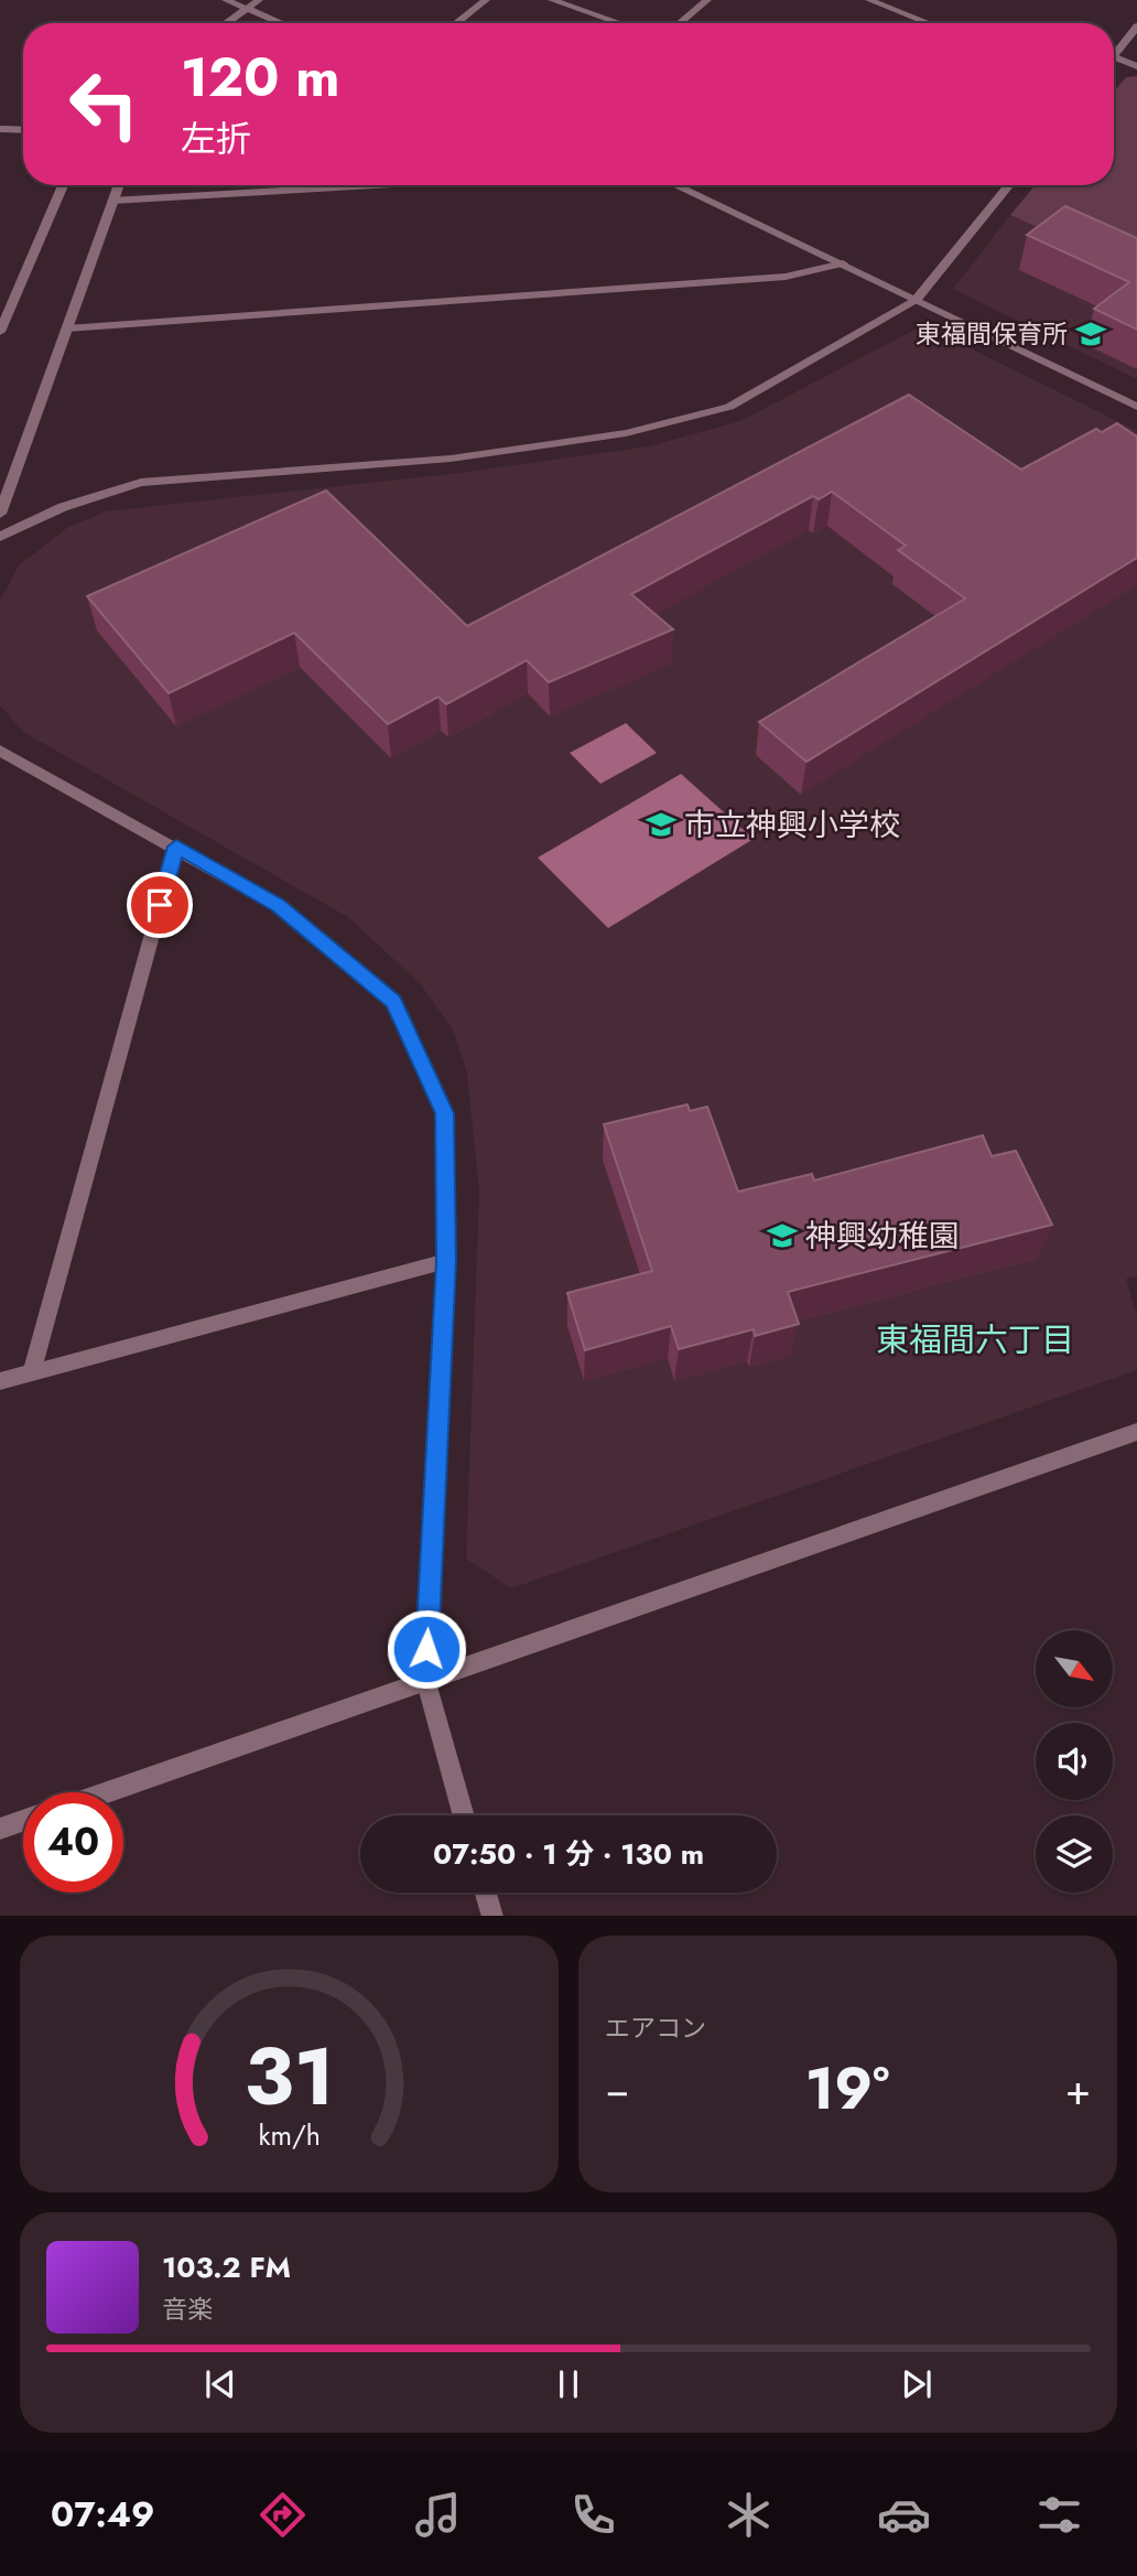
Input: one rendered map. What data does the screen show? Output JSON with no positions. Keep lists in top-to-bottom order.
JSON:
{
  "districts": ["東福間六丁目"],
  "places": {
    "school or university": ["東福間保育所", "市立神興小学校", "神興幼稚園"]
  },
  "north": "bottom right",
  "page": {
    "turn": ["120 m", "左折"],
    "limit": "40",
    "trip": "07:50 · 1 分 · 130 m",
    "tile": "エアコン",
    "heat": ["−", "19°", "+"],
    "song": ["103.2 FM", "音楽"],
    "tabs": "07:49",
    "gauge": ["31", "km/h"]
  }
}
